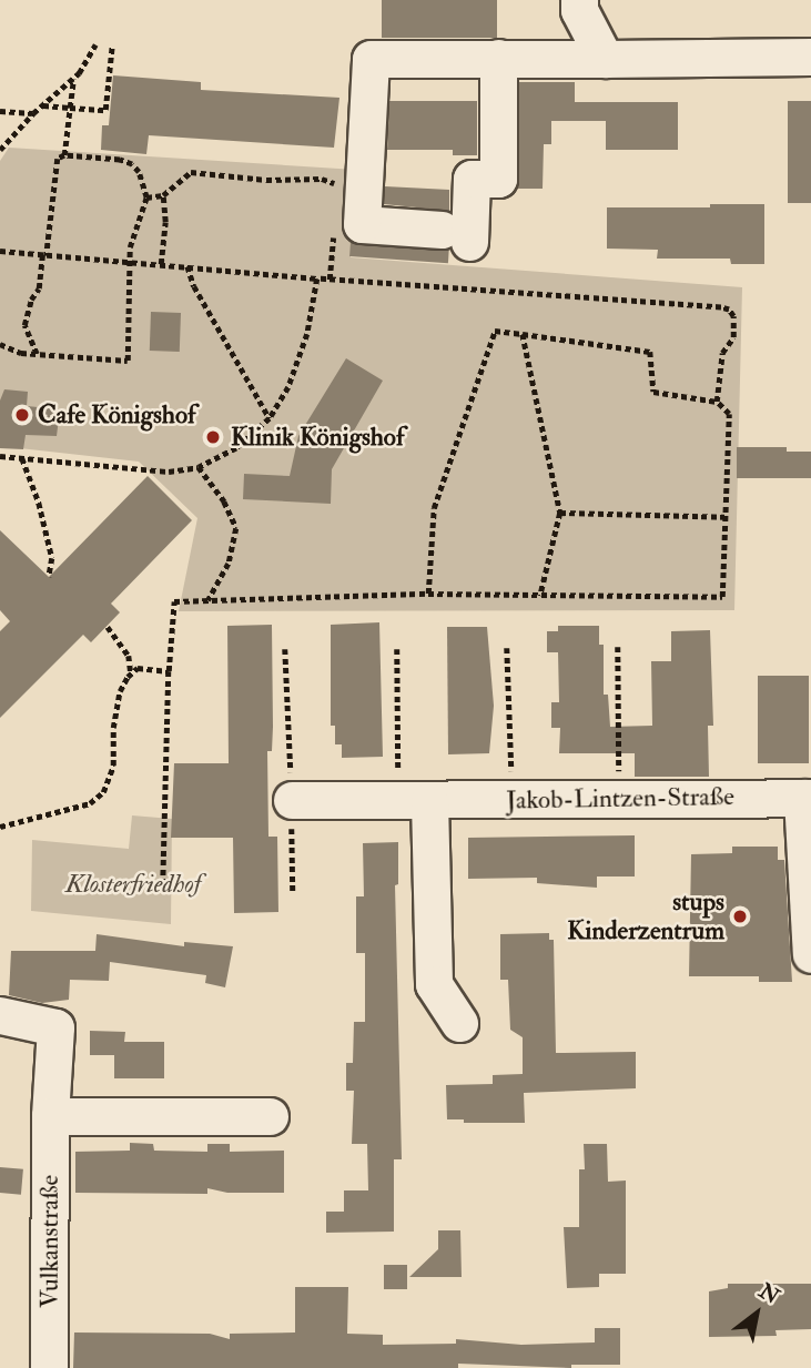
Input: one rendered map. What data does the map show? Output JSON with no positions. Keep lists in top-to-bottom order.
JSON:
{
  "streets": {
    "street": ["Jakob-Lintzen-Straße", "Vulkanstraße"]
  },
  "parks": ["Klosterfriedhof"],
  "places": ["Cafe Königshof", "Klinik Königshof", "stups Kinderzentrum"],
  "north": "top right"
}
